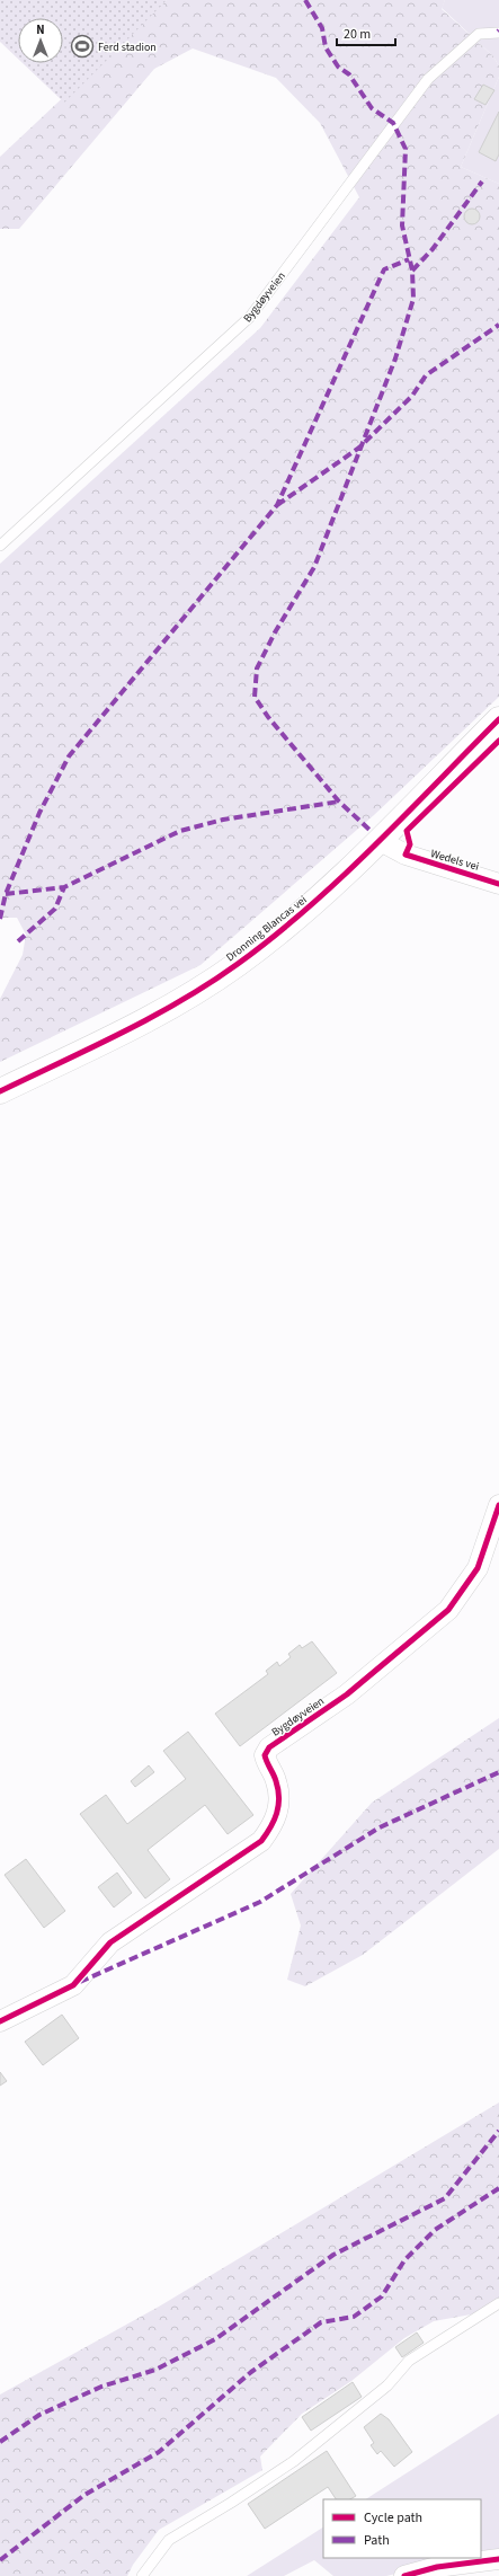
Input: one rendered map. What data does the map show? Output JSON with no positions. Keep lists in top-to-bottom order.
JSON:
{
  "streets": {
    "street": ["Bygdøyveien", "Wedels vei", "Dronning Blancas vei"]
  },
  "crossings": [
    ["Wedels vei", "Dronning Blancas vei"]
  ],
  "places": {
    "sports": ["Ferd stadion"]
  },
  "legend": ["Cycle path", "Path"],
  "scale_bar": "20 m",
  "north": "top"
}
